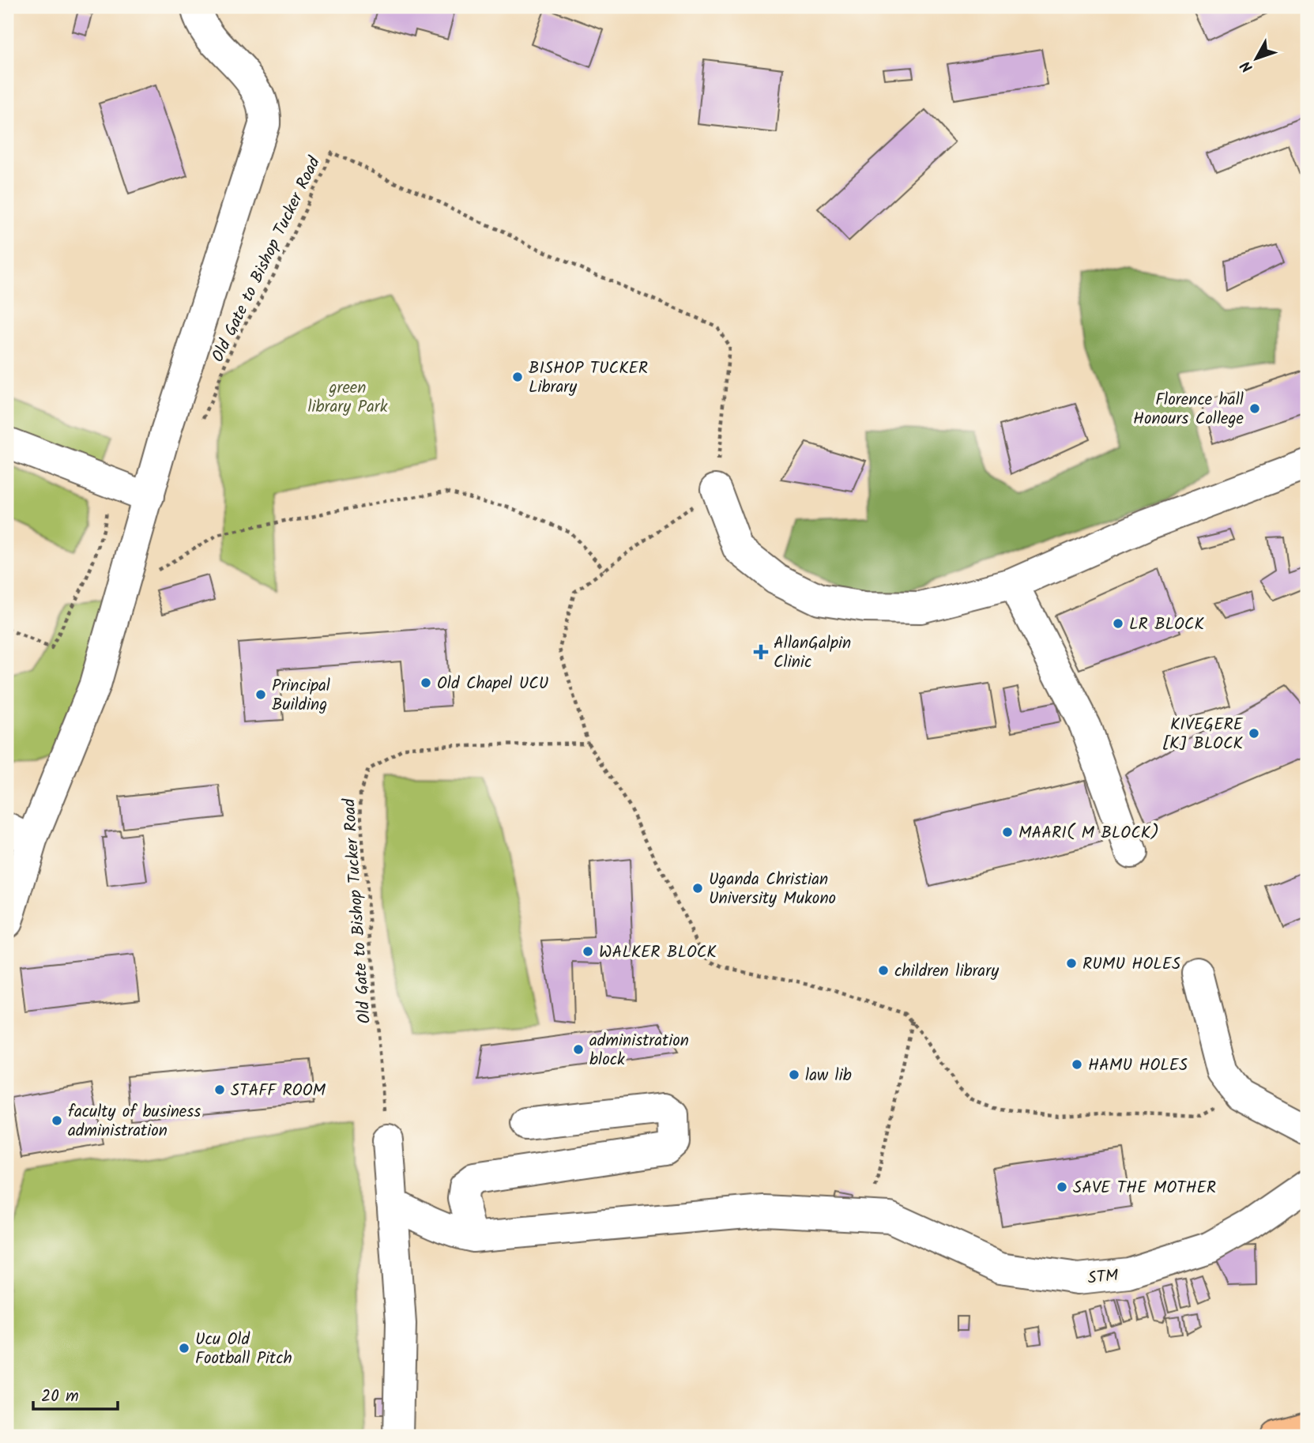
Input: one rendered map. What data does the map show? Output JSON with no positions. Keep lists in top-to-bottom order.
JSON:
{
  "streets": {
    "street": ["STM"],
    "path": ["Old Gate to Bishop Tucker Road"]
  },
  "parks": ["green library Park"],
  "places": {
    "other": [
      "BISHOP TUCKER Library",
      "Florence hall Honours College",
      "LR BLOCK",
      "Old Chapel UCU",
      "Principal Building",
      "KIVEGERE [K] BLOCK",
      "MAARI( M BLOCK)",
      "Uganda Christian University Mukono",
      "WALKER BLOCK",
      "RUMU HOLES",
      "children library",
      "administration block",
      "HAMU HOLES",
      "law lib",
      "STAFF ROOM",
      "faculty of business administration",
      "SAVE THE MOTHER",
      "Ucu Old Football Pitch"
    ],
    "health": ["AllanGalpin Clinic"]
  },
  "scale_bar": "20 m",
  "north": "bottom left"
}
